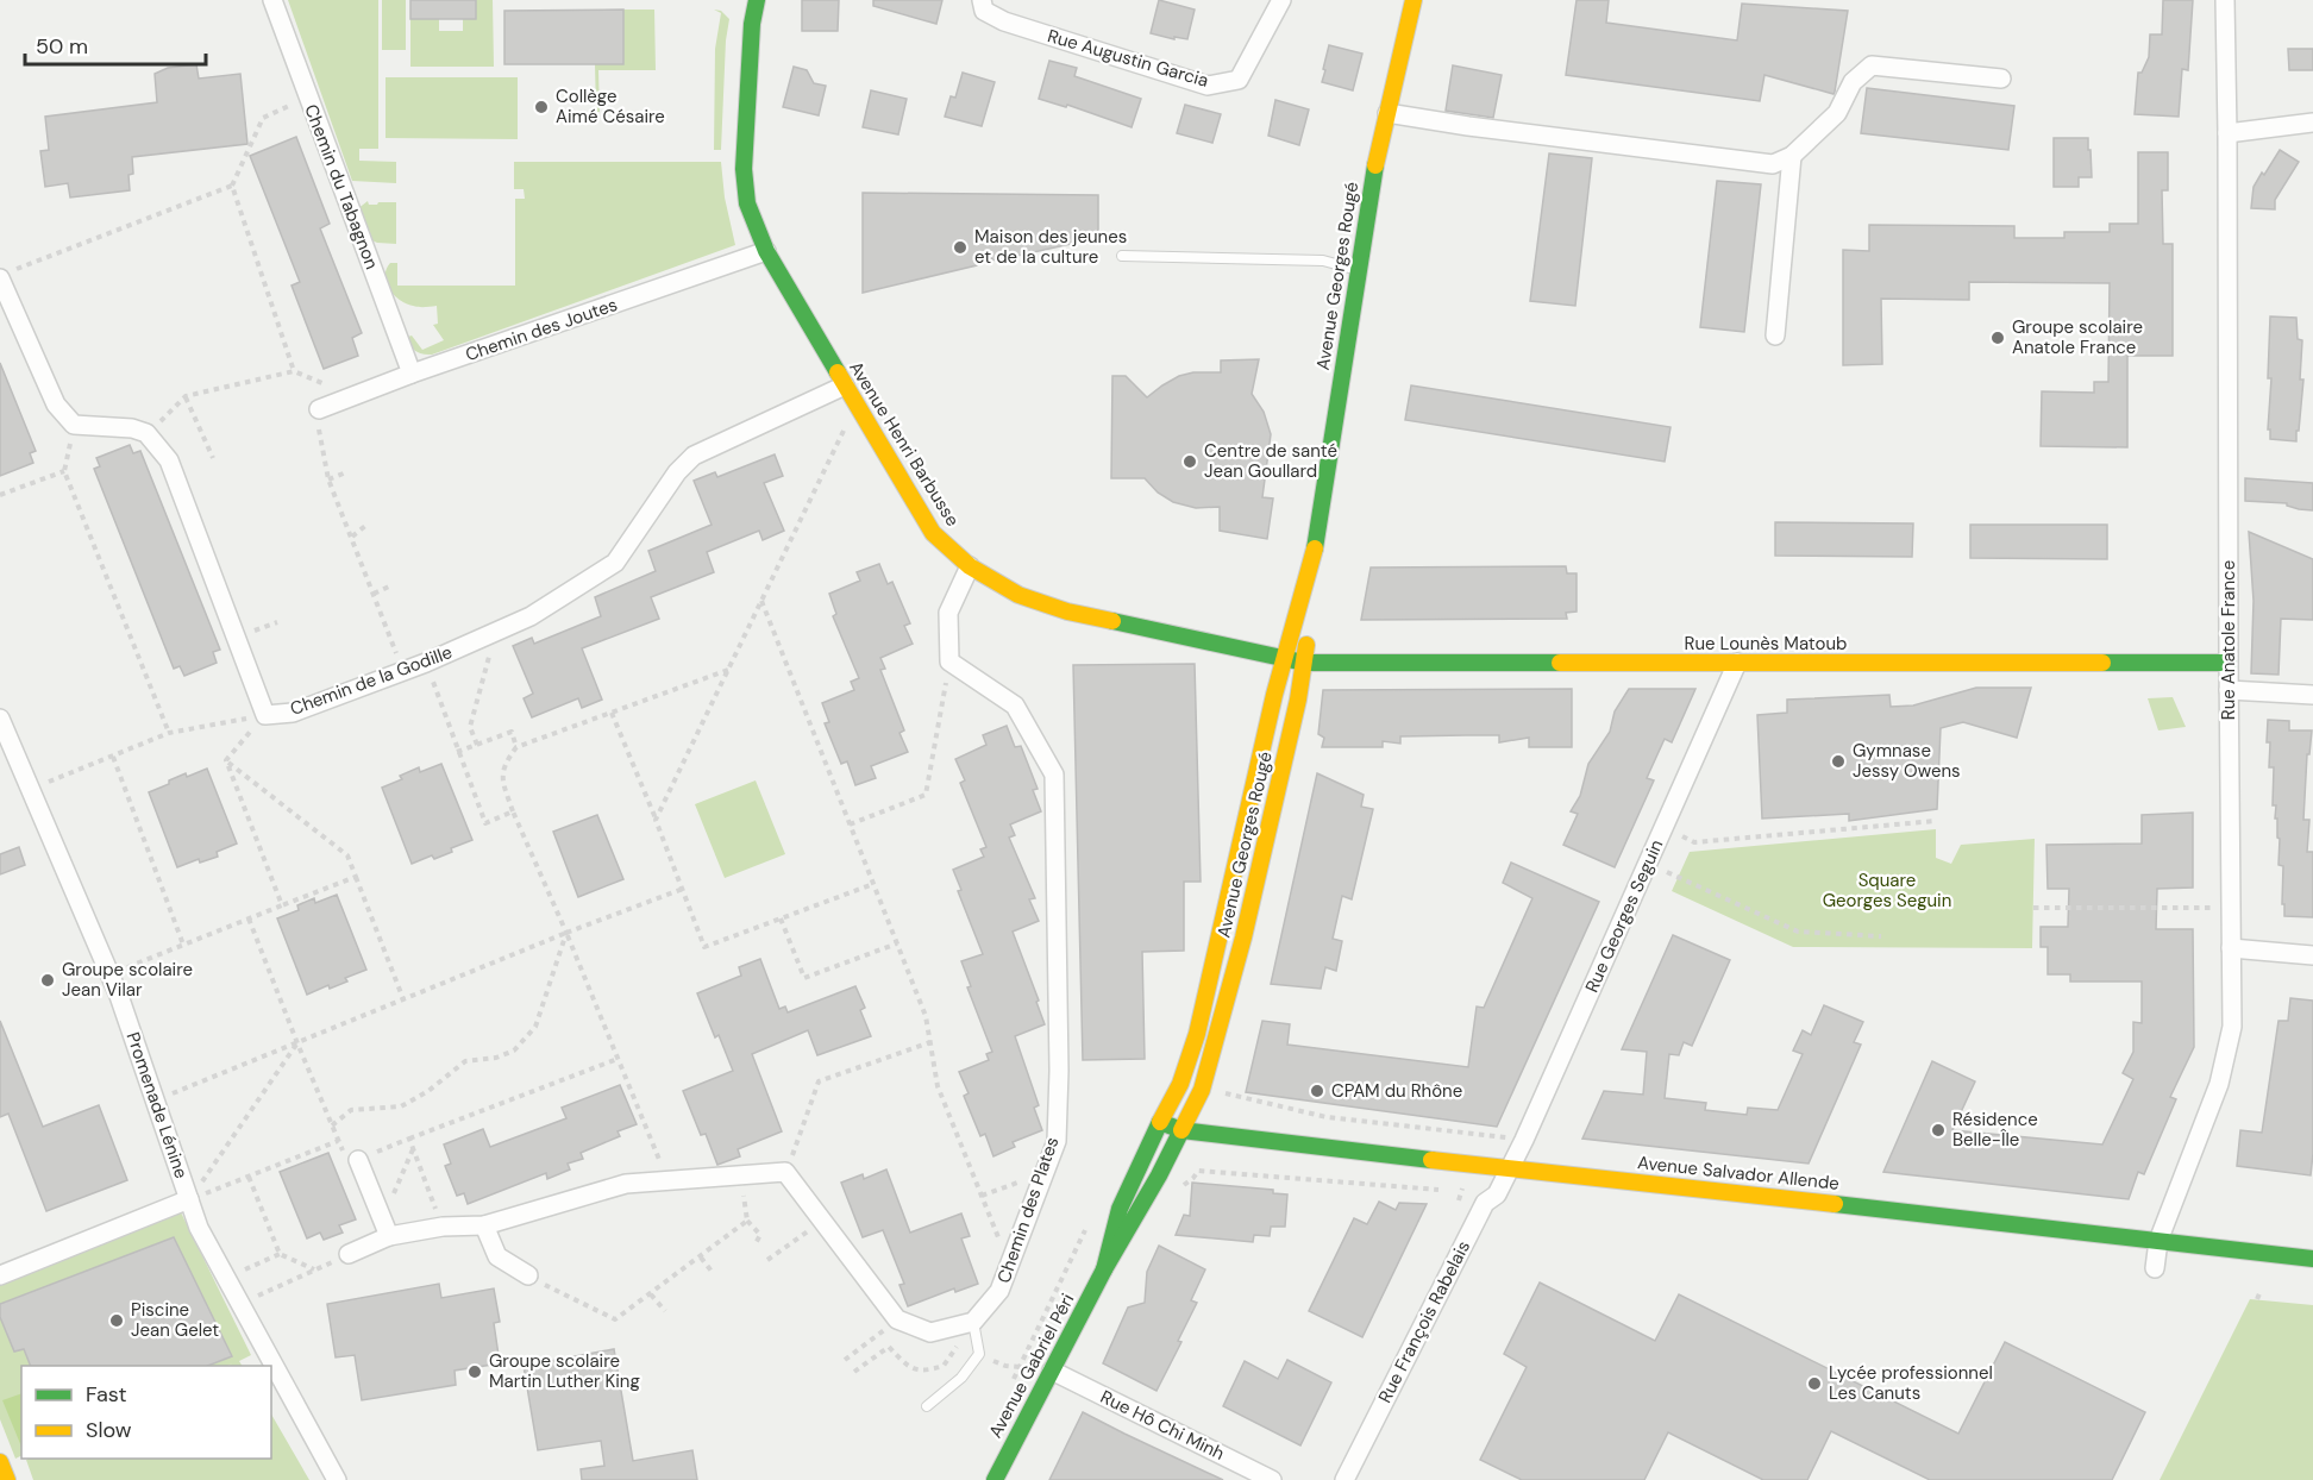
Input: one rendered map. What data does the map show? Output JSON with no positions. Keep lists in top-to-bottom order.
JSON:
{
  "streets": {
    "street": [
      "Rue Augustin Garcia",
      "Chemin du Tabagnon",
      "Avenue Georges Rougé",
      "Chemin des Joutes",
      "Avenue Henri Barbusse",
      "Rue Anatole France",
      "Rue Lounès Matoub",
      "Chemin de la Godille",
      "Rue Georges Seguin",
      "Promenade Lénine",
      "Avenue Salvador Allende",
      "Chemin des Plates",
      "Rue François Rabelais",
      "Avenue Gabriel Péri",
      "Rue Hô Chi Minh"
    ]
  },
  "crossings": [
    ["Chemin du Tabagnon", "Chemin des Joutes"],
    ["Avenue Georges Rougé", "Avenue Henri Barbusse"],
    ["Avenue Georges Rougé", "Rue Lounès Matoub"],
    ["Avenue Georges Rougé", "Avenue Salvador Allende"],
    ["Avenue Georges Rougé", "Avenue Gabriel Péri"],
    ["Chemin des Joutes", "Avenue Henri Barbusse"],
    ["Avenue Henri Barbusse", "Rue Lounès Matoub"],
    ["Avenue Henri Barbusse", "Chemin de la Godille"],
    ["Rue Anatole France", "Rue Lounès Matoub"],
    ["Rue Anatole France", "Avenue Salvador Allende"],
    ["Rue Lounès Matoub", "Rue Georges Seguin"],
    ["Rue Georges Seguin", "Avenue Salvador Allende"],
    ["Rue Georges Seguin", "Rue François Rabelais"],
    ["Avenue Salvador Allende", "Rue François Rabelais"],
    ["Avenue Salvador Allende", "Avenue Gabriel Péri"],
    ["Avenue Gabriel Péri", "Rue Hô Chi Minh"]
  ],
  "parks": ["Square Georges Seguin"],
  "places": [
    "Collège Aimé Césaire",
    "Maison des jeunes et de la culture",
    "Groupe scolaire Anatole France",
    "Centre de santé Jean Goullard",
    "Gymnase Jessy Owens",
    "Groupe scolaire Jean Vilar",
    "CPAM du Rhône",
    "Résidence Belle-Île",
    "Piscine Jean Gelet",
    "Groupe scolaire Martin Luther King",
    "Lycée professionnel Les Canuts"
  ],
  "legend": ["Fast", "Slow"],
  "scale_bar": "50 m"
}
